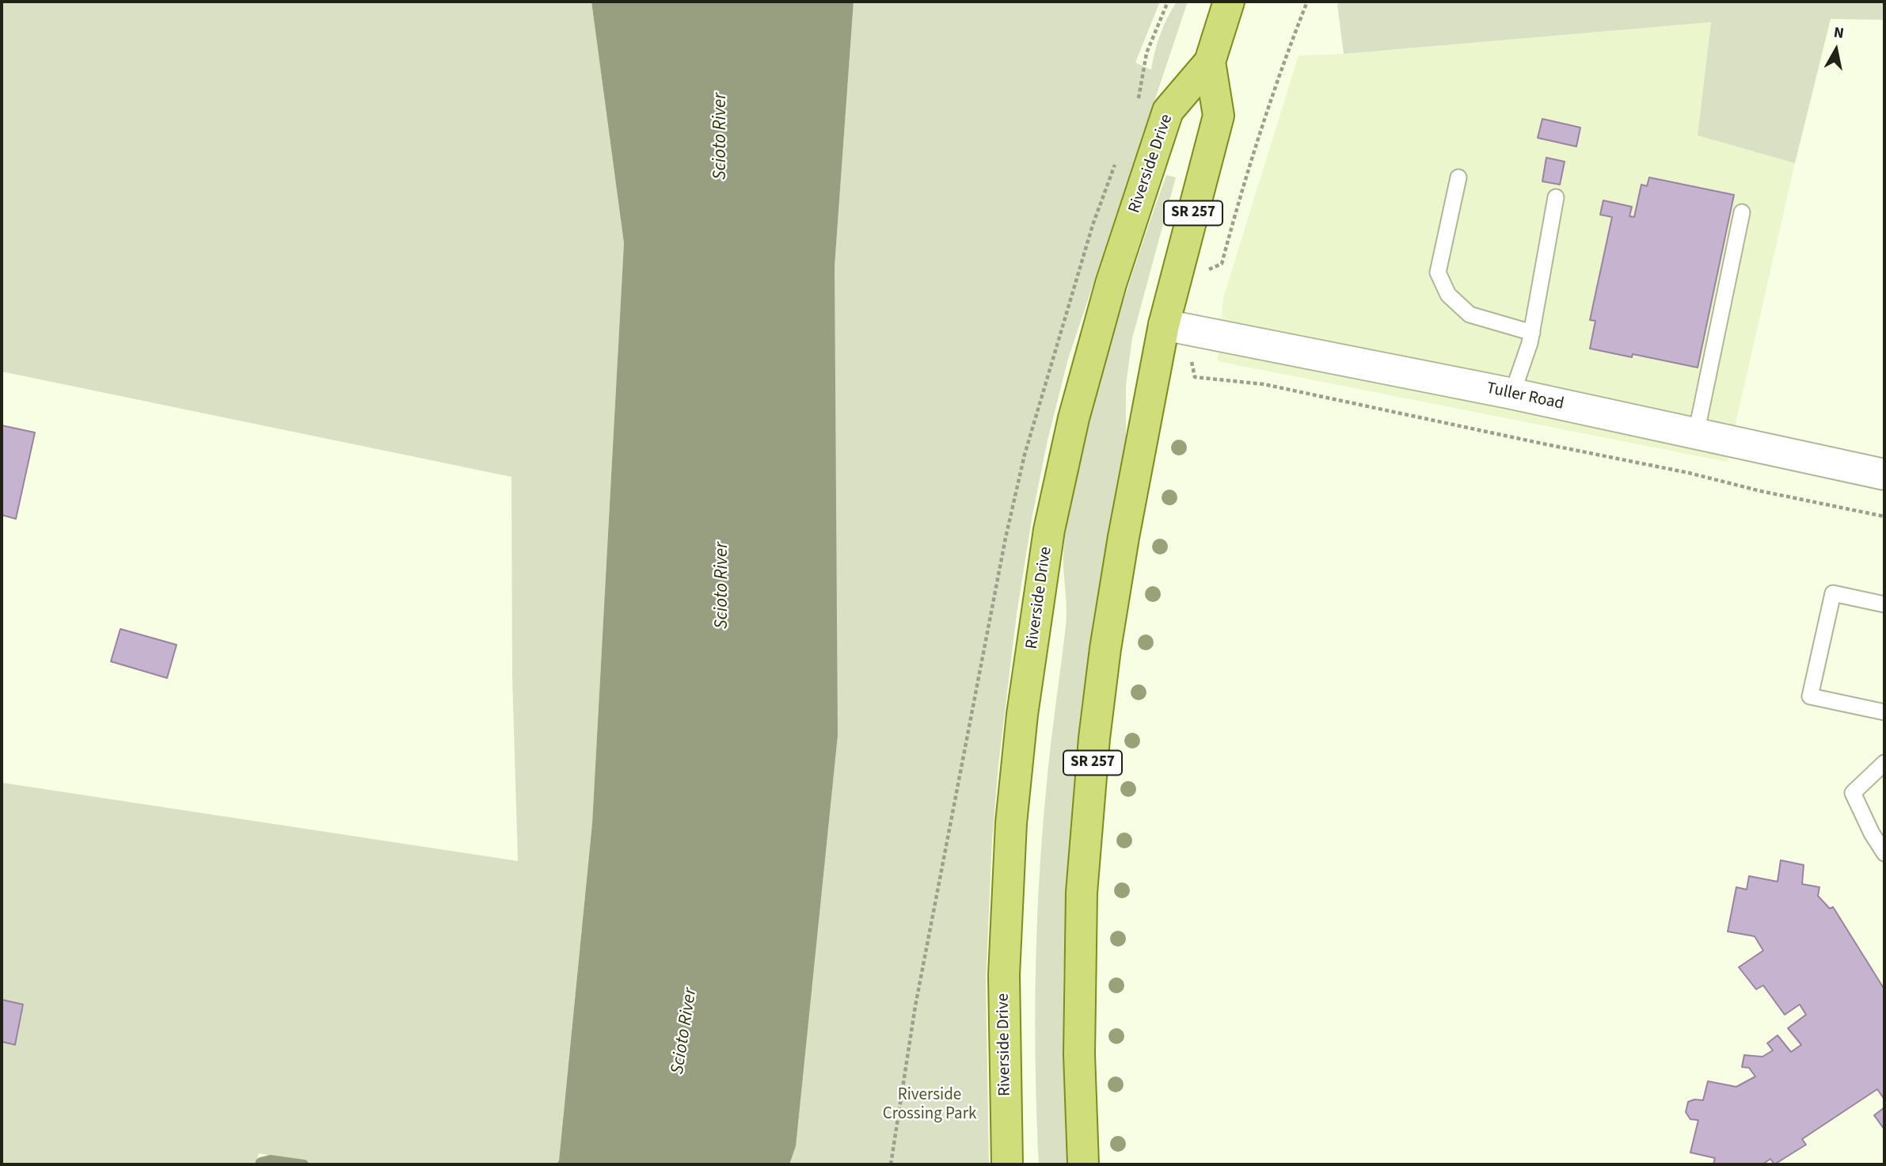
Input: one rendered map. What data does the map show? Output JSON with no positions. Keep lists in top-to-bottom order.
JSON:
{
  "streets": {
    "main road": ["Riverside Drive", "SR 257"],
    "street": ["Tuller Road"]
  },
  "crossings": [
    ["Riverside Drive", "Tuller Road"]
  ],
  "water": ["Scioto River"],
  "parks": ["Riverside Crossing Park"],
  "north": "top"
}
